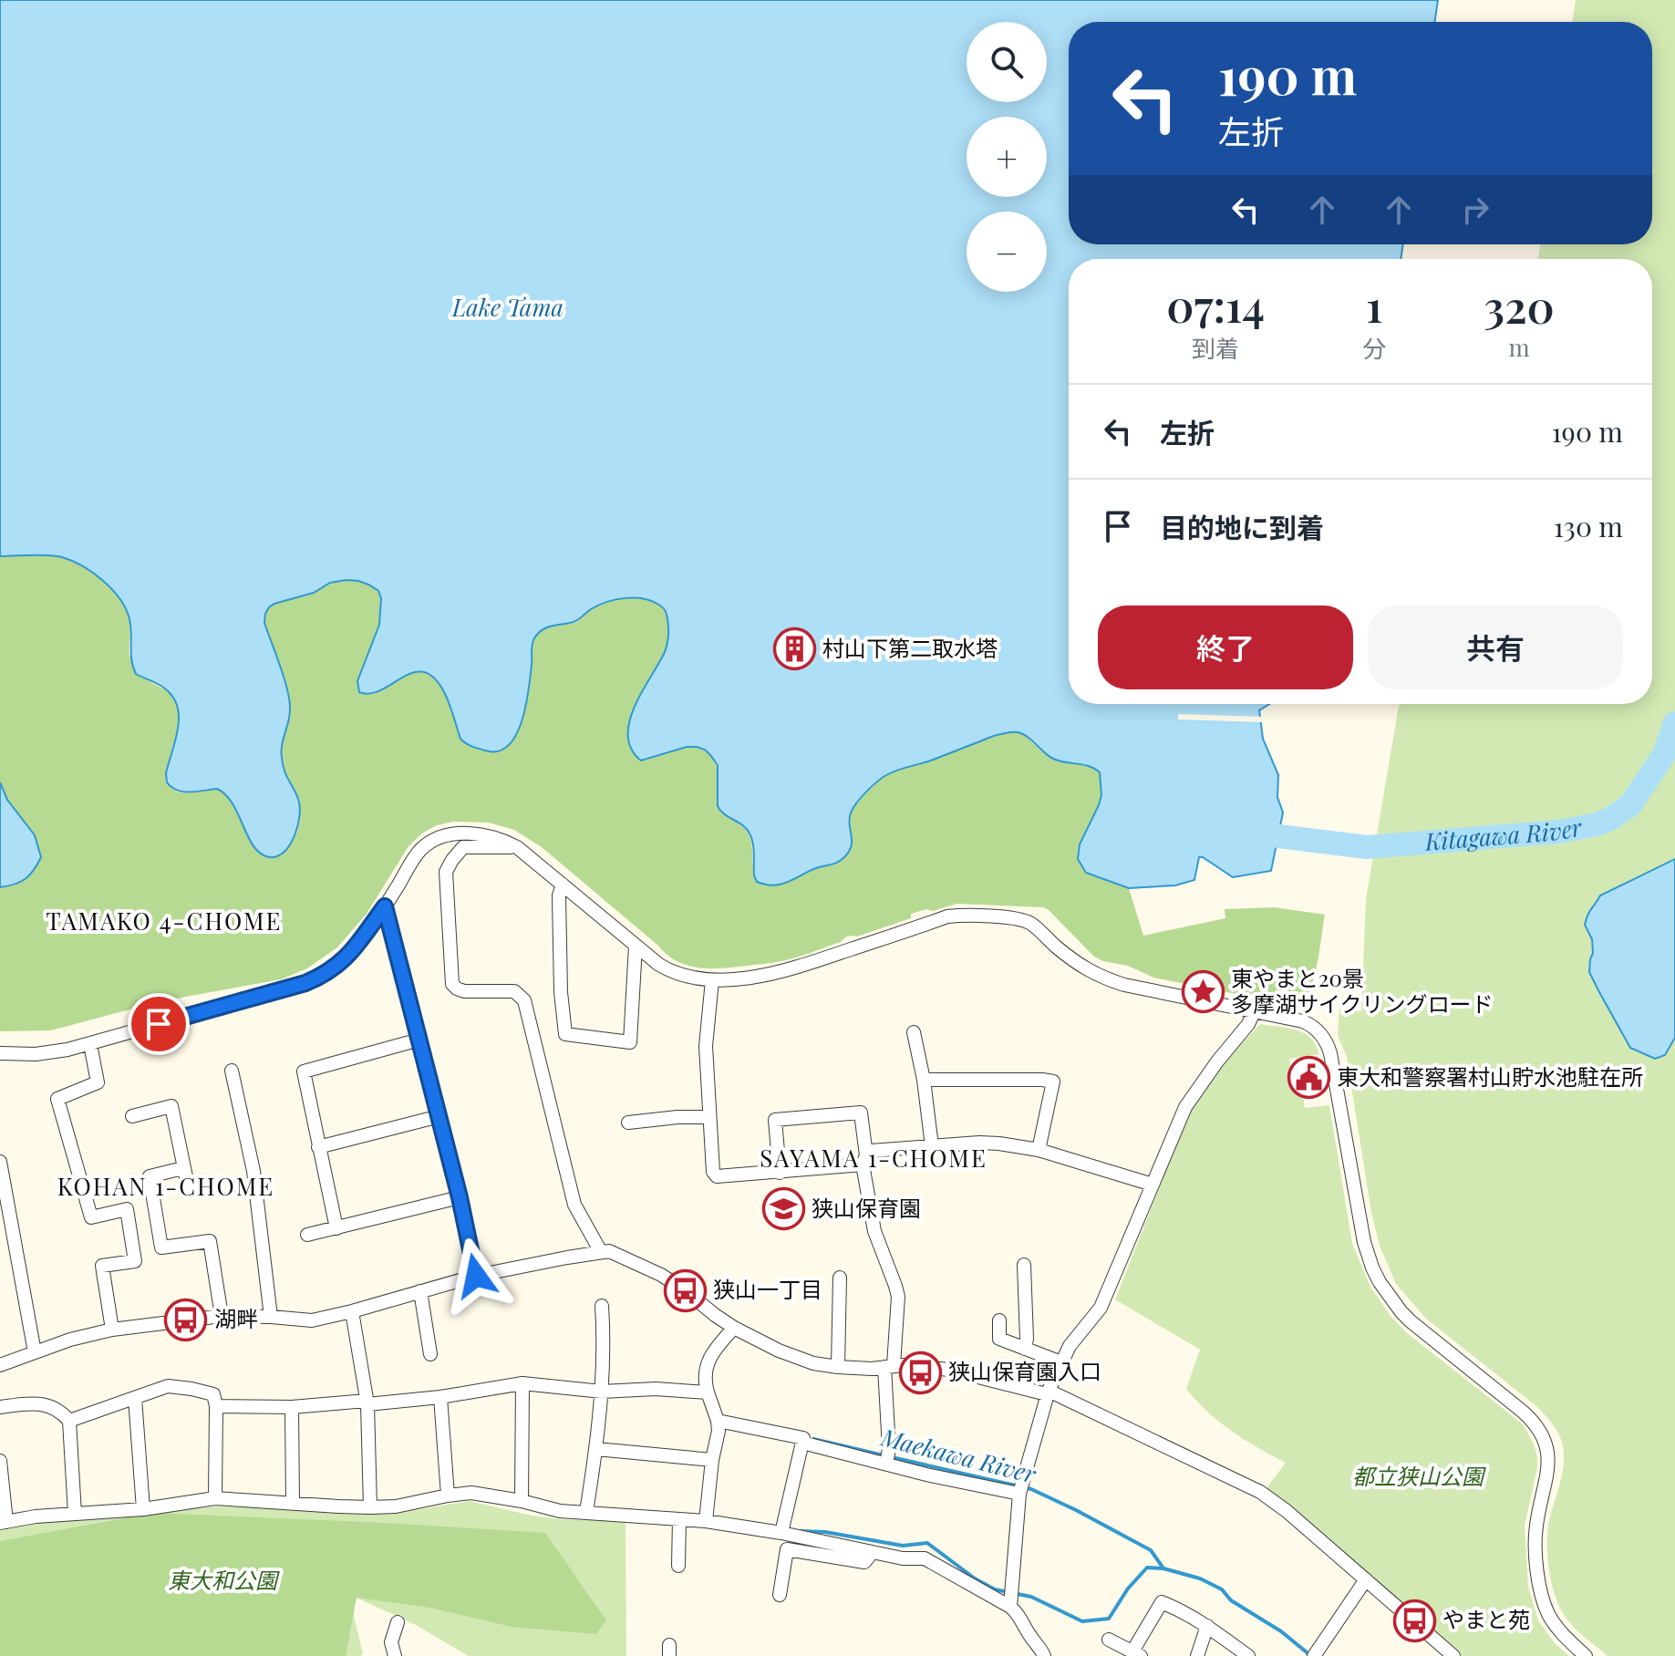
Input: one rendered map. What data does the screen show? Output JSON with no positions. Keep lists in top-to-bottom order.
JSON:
{
  "districts": ["TAMAKO 4-CHOME", "SAYAMA 1-CHOME", "KOHAN 1-CHOME"],
  "water": ["Lake Tama", "Kitagawa River", "Maekawa River"],
  "parks": ["都立狭山公園", "東大和公園"],
  "places": {
    "building": ["村山下第二取水塔"],
    "place": ["東やまと20景 多摩湖サイクリングロード"],
    "public building": ["東大和警察署村山貯水池駐在所"],
    "school or university": ["狭山保育園"],
    "bus stop": [
      "狭山一丁目",
      "湖畔",
      "狭山保育園入口",
      "やまと苑"
    ]
  },
  "page": {
    "map_buttons": ["+", "−"],
    "turn": ["190 m", "左折"],
    "eta": [
      "07:14",
      "到着",
      "1",
      "分",
      "320",
      "m"
    ],
    "list": [
      {
        "name": "左折",
        "value": "190 m"
      },
      {
        "name": "目的地に到着",
        "value": "130 m"
      }
    ],
    "buttons": ["終了", "共有"]
  }
}
